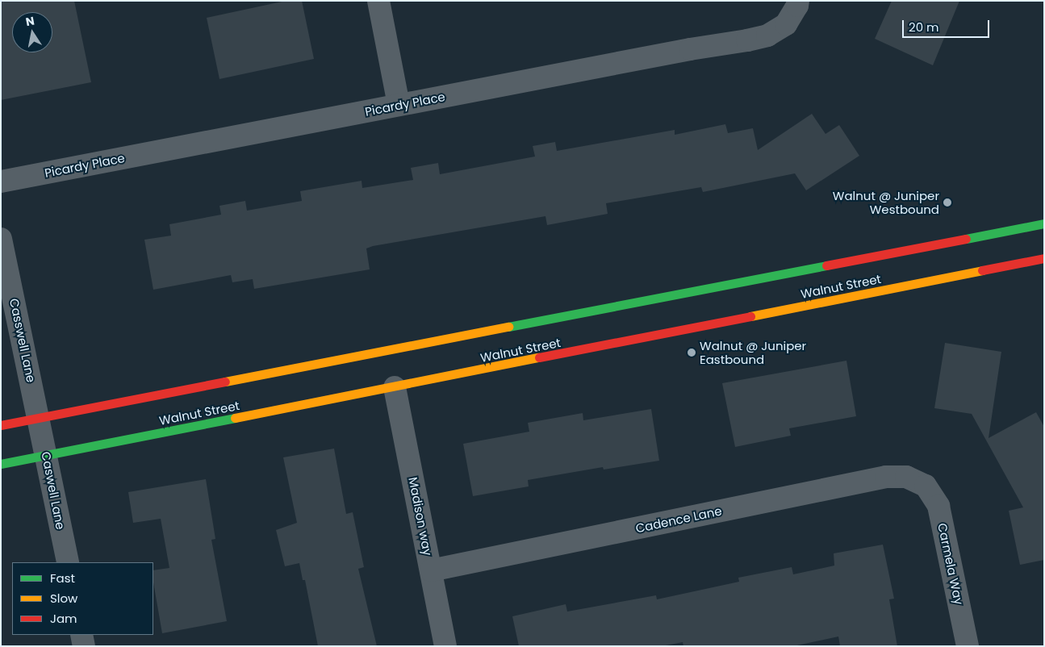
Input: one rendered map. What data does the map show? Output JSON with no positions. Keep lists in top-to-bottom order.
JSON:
{
  "streets": {
    "street": [
      "Picardy Place",
      "Walnut Street",
      "Casswell Lane",
      "Caswell Lane",
      "Madison way",
      "Cadence Lane",
      "Carmela Way"
    ]
  },
  "crossings": [
    ["Walnut Street", "Casswell Lane"],
    ["Walnut Street", "Caswell Lane"],
    ["Walnut Street", "Madison way"],
    ["Casswell Lane", "Caswell Lane"],
    ["Madison way", "Cadence Lane"],
    ["Cadence Lane", "Carmela Way"]
  ],
  "places": ["Walnut @ Juniper Westbound", "Walnut @ Juniper Eastbound"],
  "legend": ["Fast", "Slow", "Jam"],
  "scale_bar": "20 m",
  "north": "top"
}
